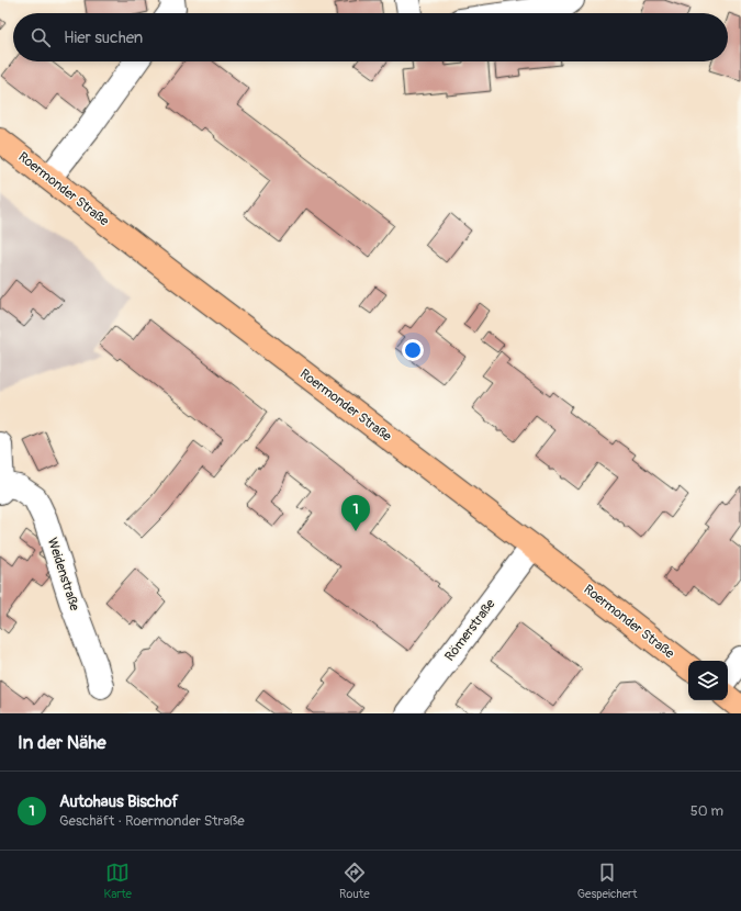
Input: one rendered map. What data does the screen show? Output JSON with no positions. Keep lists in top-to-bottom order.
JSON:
{
  "streets": {
    "main road": ["Roermonder Straße"],
    "street": ["Weidenstraße", "Römerstraße"]
  },
  "crossings": [
    ["Roermonder Straße", "Römerstraße"]
  ],
  "page": {
    "search": "Hier suchen",
    "pins": "1",
    "heading": "In der Nähe",
    "list": [
      {
        "mark": "1",
        "name": "Autohaus Bischof",
        "note": "Geschäft · Roermonder Straße",
        "value": "50 m"
      }
    ],
    "nav": ["Karte", "Route", "Gespeichert"]
  }
}
